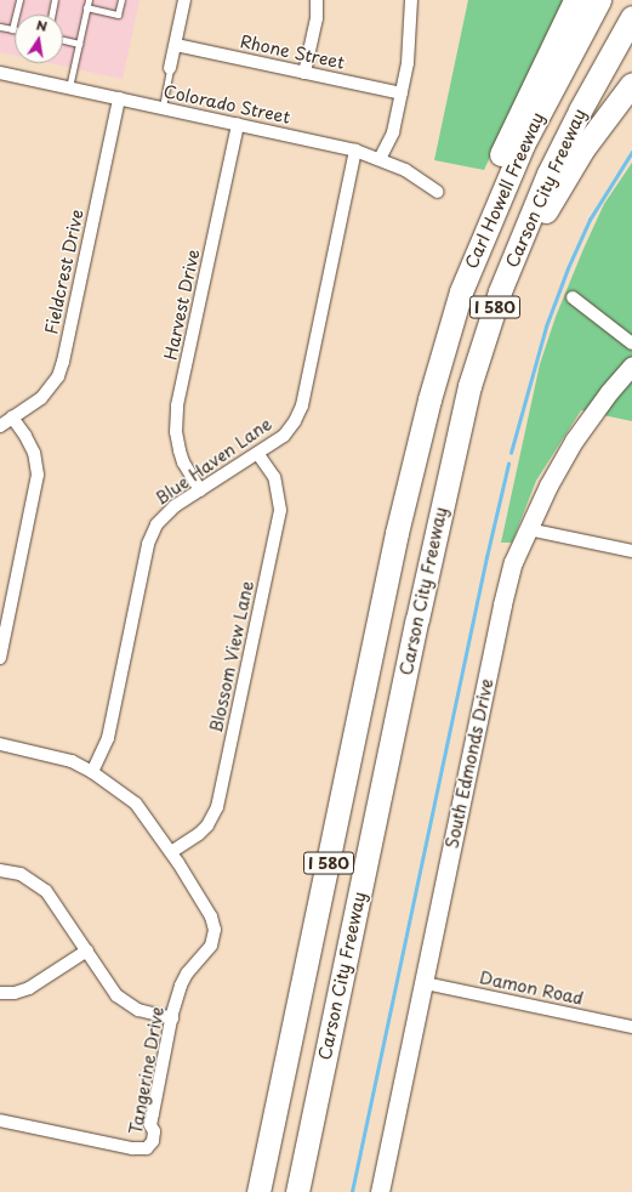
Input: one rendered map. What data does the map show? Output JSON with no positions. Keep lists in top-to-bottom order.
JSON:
{
  "streets": {
    "highway": ["Carson City Freeway", "Carl Howell Freeway", "I 580"],
    "street": [
      "Rhone Street",
      "Colorado Street",
      "Fieldcrest Drive",
      "Harvest Drive",
      "Blue Haven Lane",
      "Blossom View Lane",
      "South Edmonds Drive",
      "Damon Road",
      "Tangerine Drive"
    ]
  },
  "crossings": [
    ["Colorado Street", "Fieldcrest Drive"],
    ["Colorado Street", "Harvest Drive"],
    ["Colorado Street", "Blue Haven Lane"],
    ["Carl Howell Freeway", "I 580"],
    ["Harvest Drive", "Blue Haven Lane"],
    ["Blue Haven Lane", "Blossom View Lane"],
    ["Blossom View Lane", "Tangerine Drive"],
    ["South Edmonds Drive", "Damon Road"]
  ],
  "north": "top"
}
